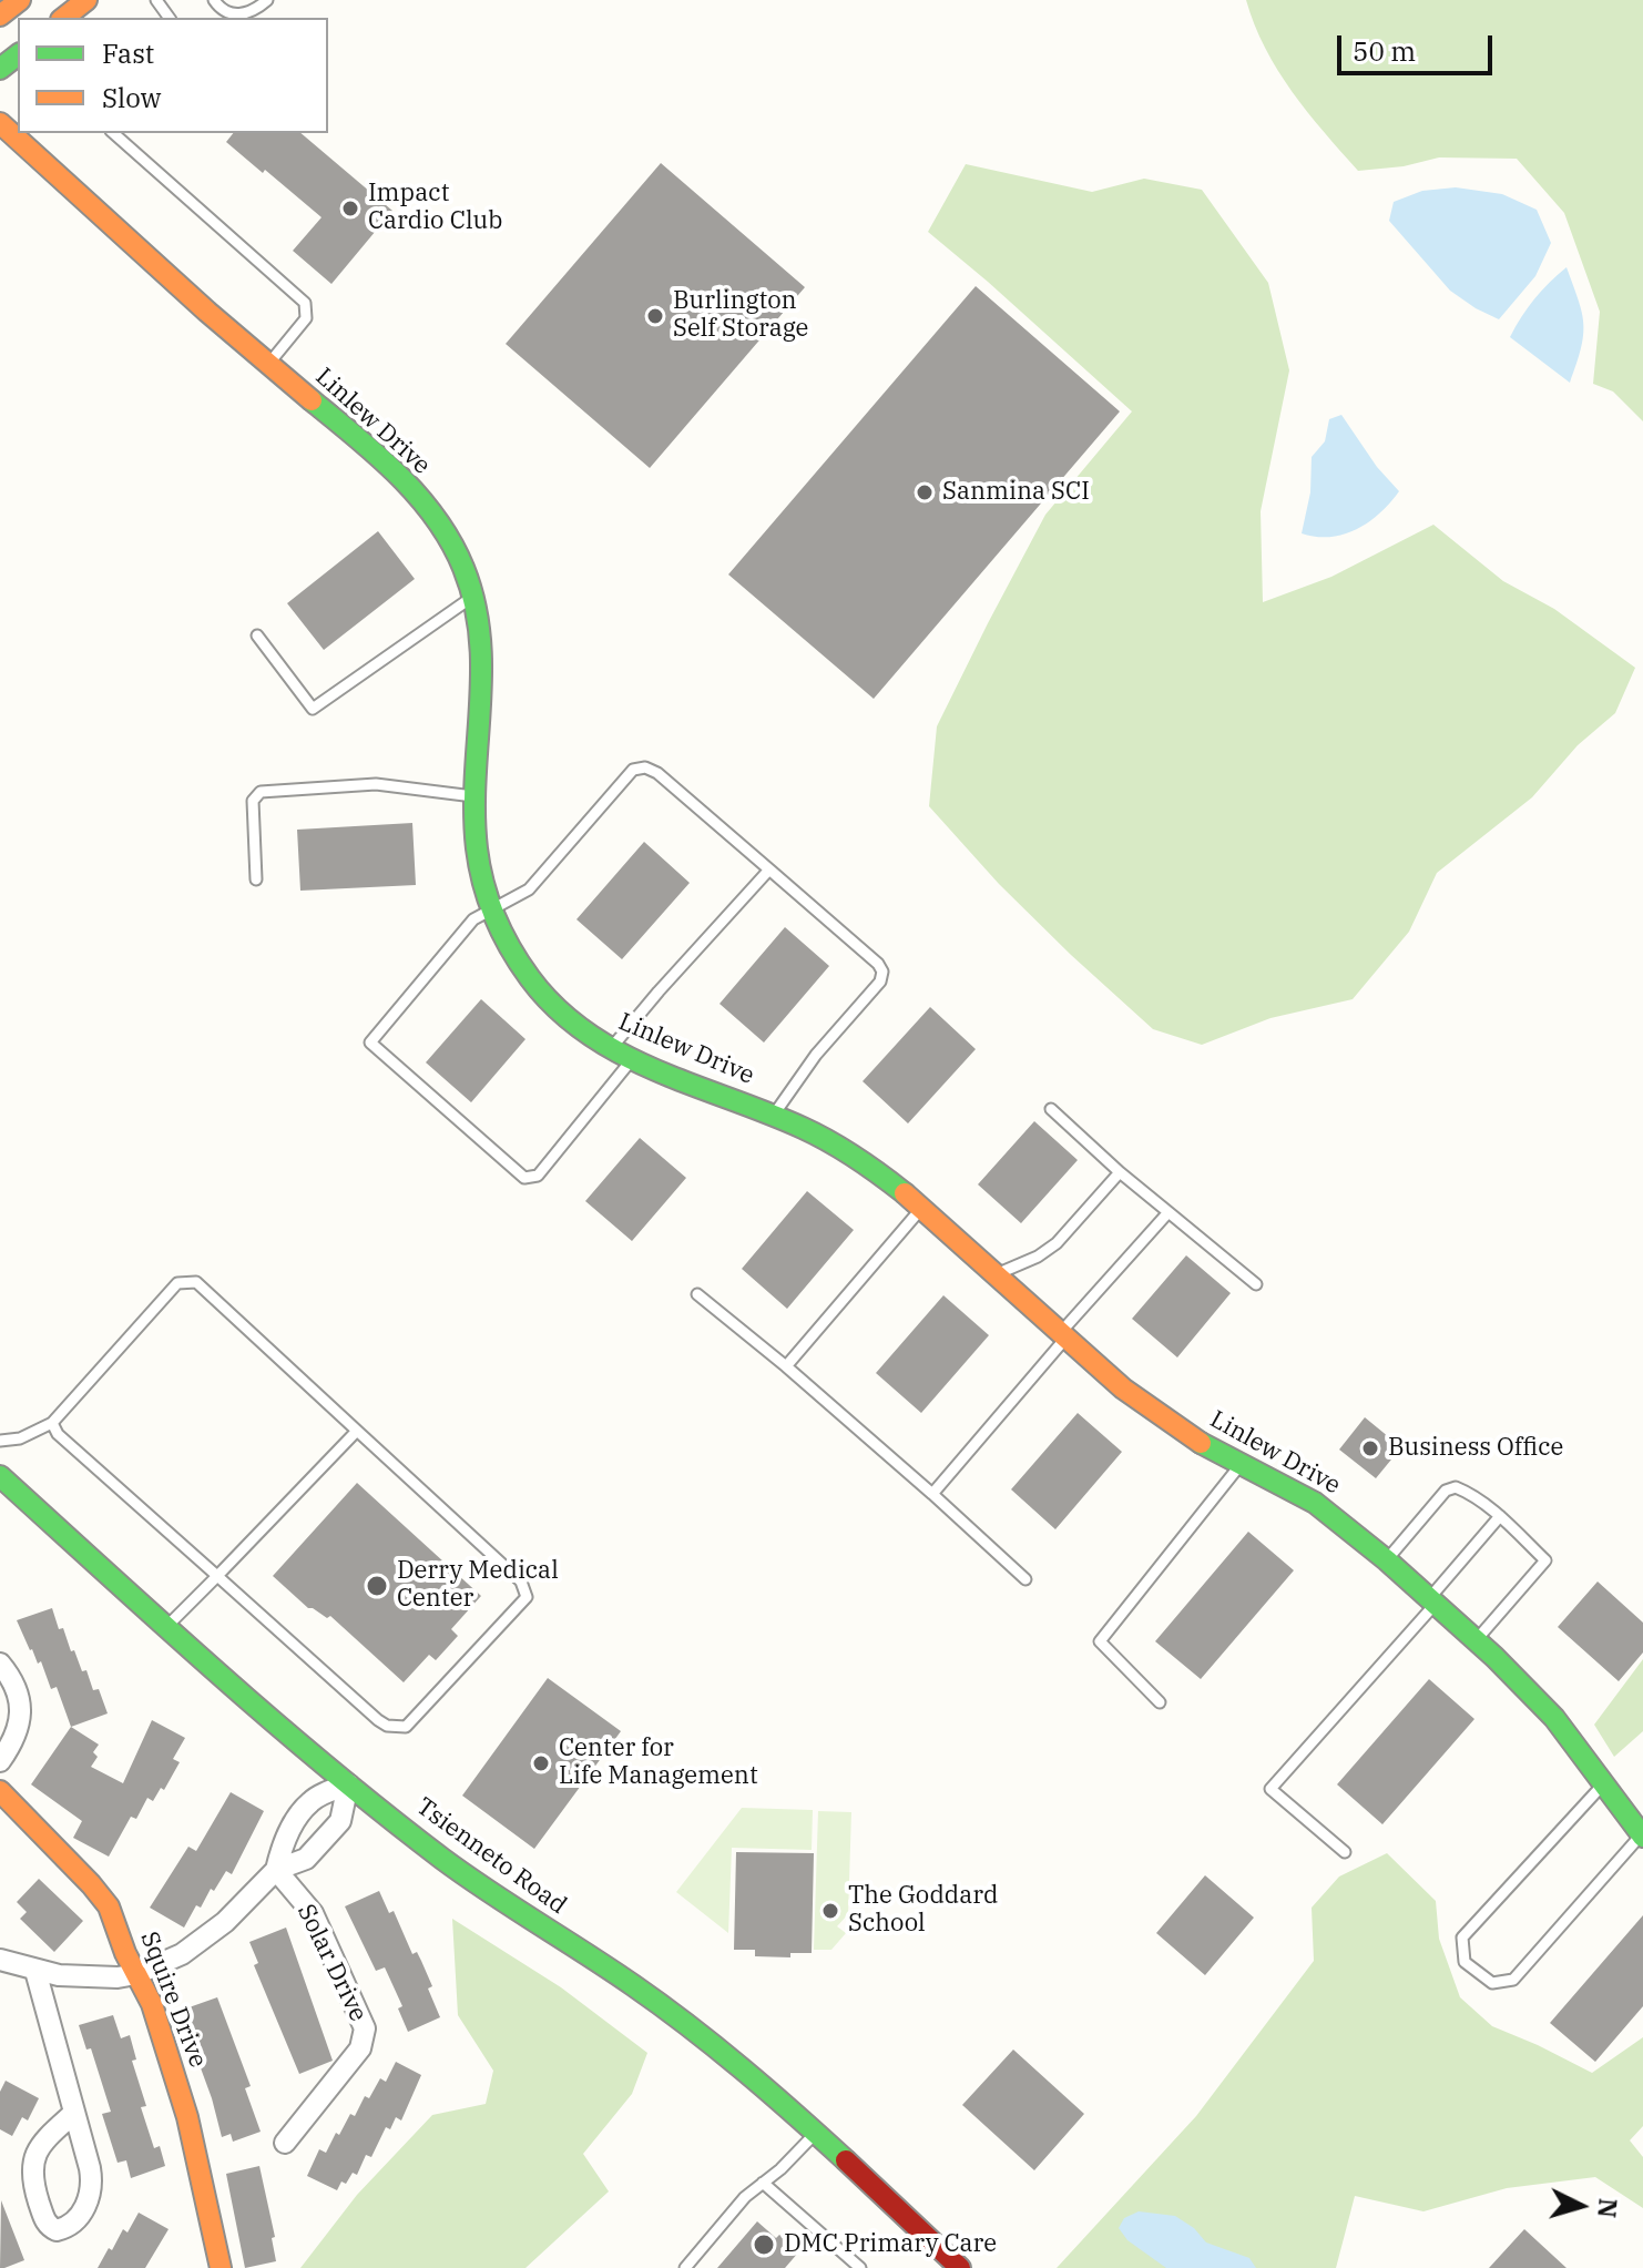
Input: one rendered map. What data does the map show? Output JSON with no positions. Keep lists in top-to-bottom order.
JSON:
{
  "streets": {
    "street": [
      "Linlew Drive",
      "Tsienneto Road",
      "Solar Drive",
      "Squire Drive"
    ]
  },
  "places": [
    "Impact Cardio Club",
    "Burlington Self Storage",
    "Sanmina SCI",
    "Business Office",
    "Derry Medical Center",
    "Center for Life Management",
    "The Goddard School",
    "DMC Primary Care"
  ],
  "legend": ["Fast", "Slow"],
  "scale_bar": "50 m",
  "north": "right"
}
